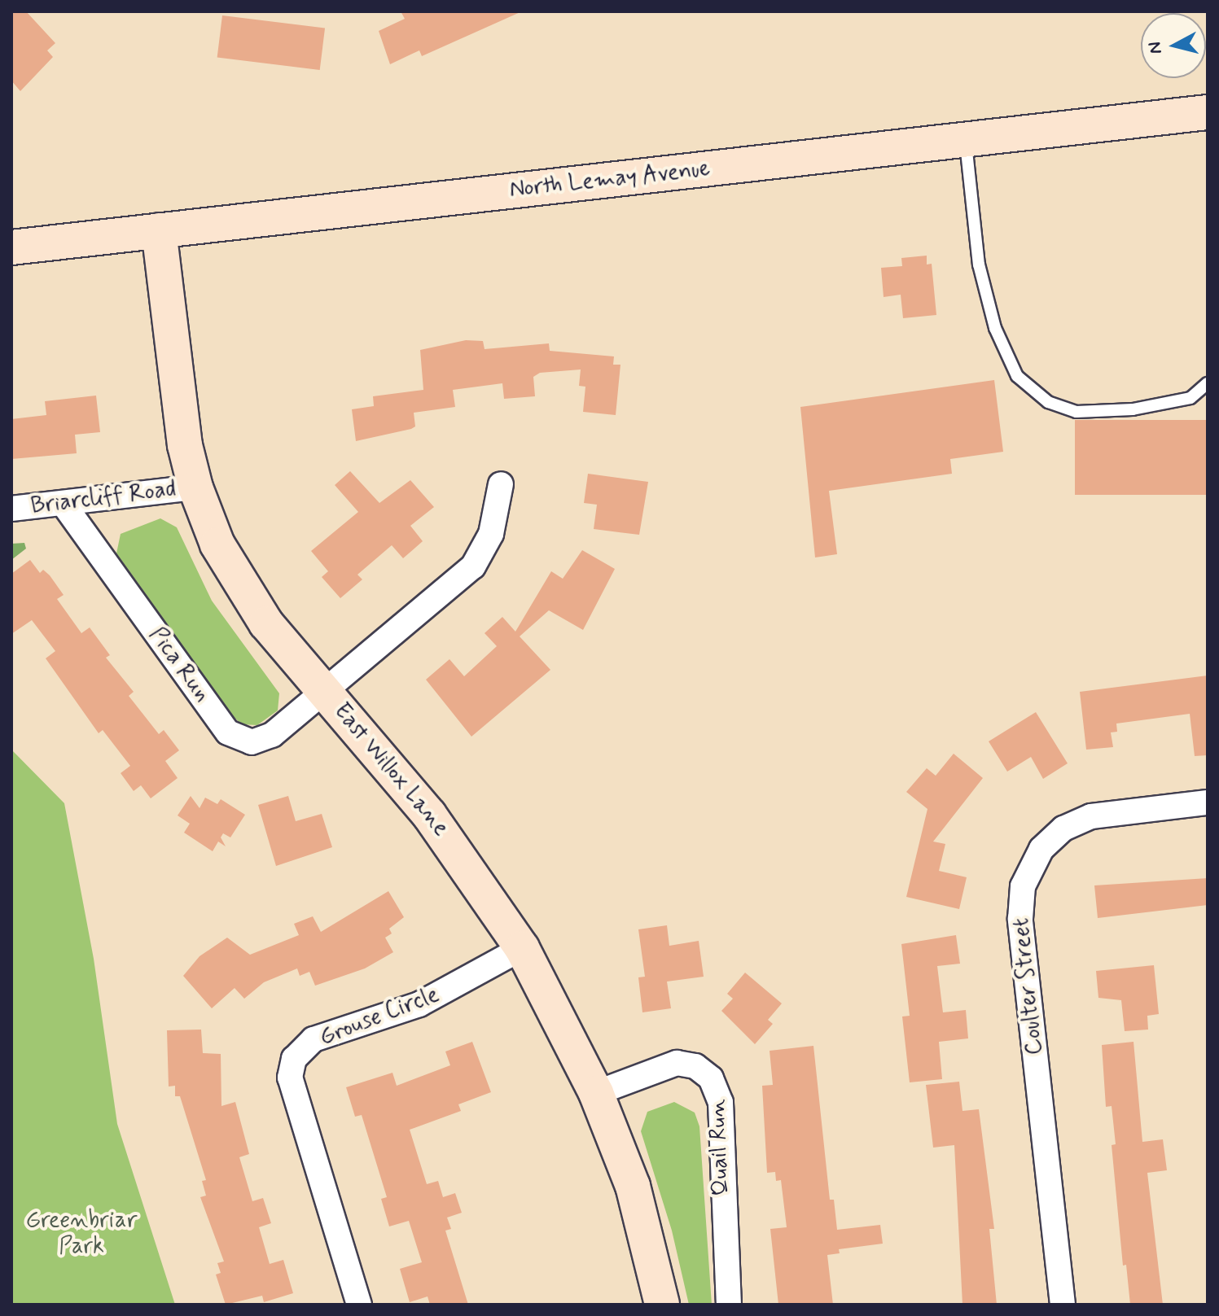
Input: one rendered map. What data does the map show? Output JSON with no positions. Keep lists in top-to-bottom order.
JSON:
{
  "streets": {
    "main road": ["North Lemay Avenue", "East Willox Lane"],
    "street": [
      "Briarcliff Road",
      "Pica Run",
      "Coulter Street",
      "Grouse Circle",
      "Quail Run"
    ]
  },
  "crossings": [
    ["North Lemay Avenue", "East Willox Lane"],
    ["Briarcliff Road", "Pica Run"],
    ["Briarcliff Road", "East Willox Lane"],
    ["Pica Run", "East Willox Lane"],
    ["East Willox Lane", "Grouse Circle"],
    ["East Willox Lane", "Quail Run"]
  ],
  "parks": ["Greenbriar Park"],
  "north": "left"
}
